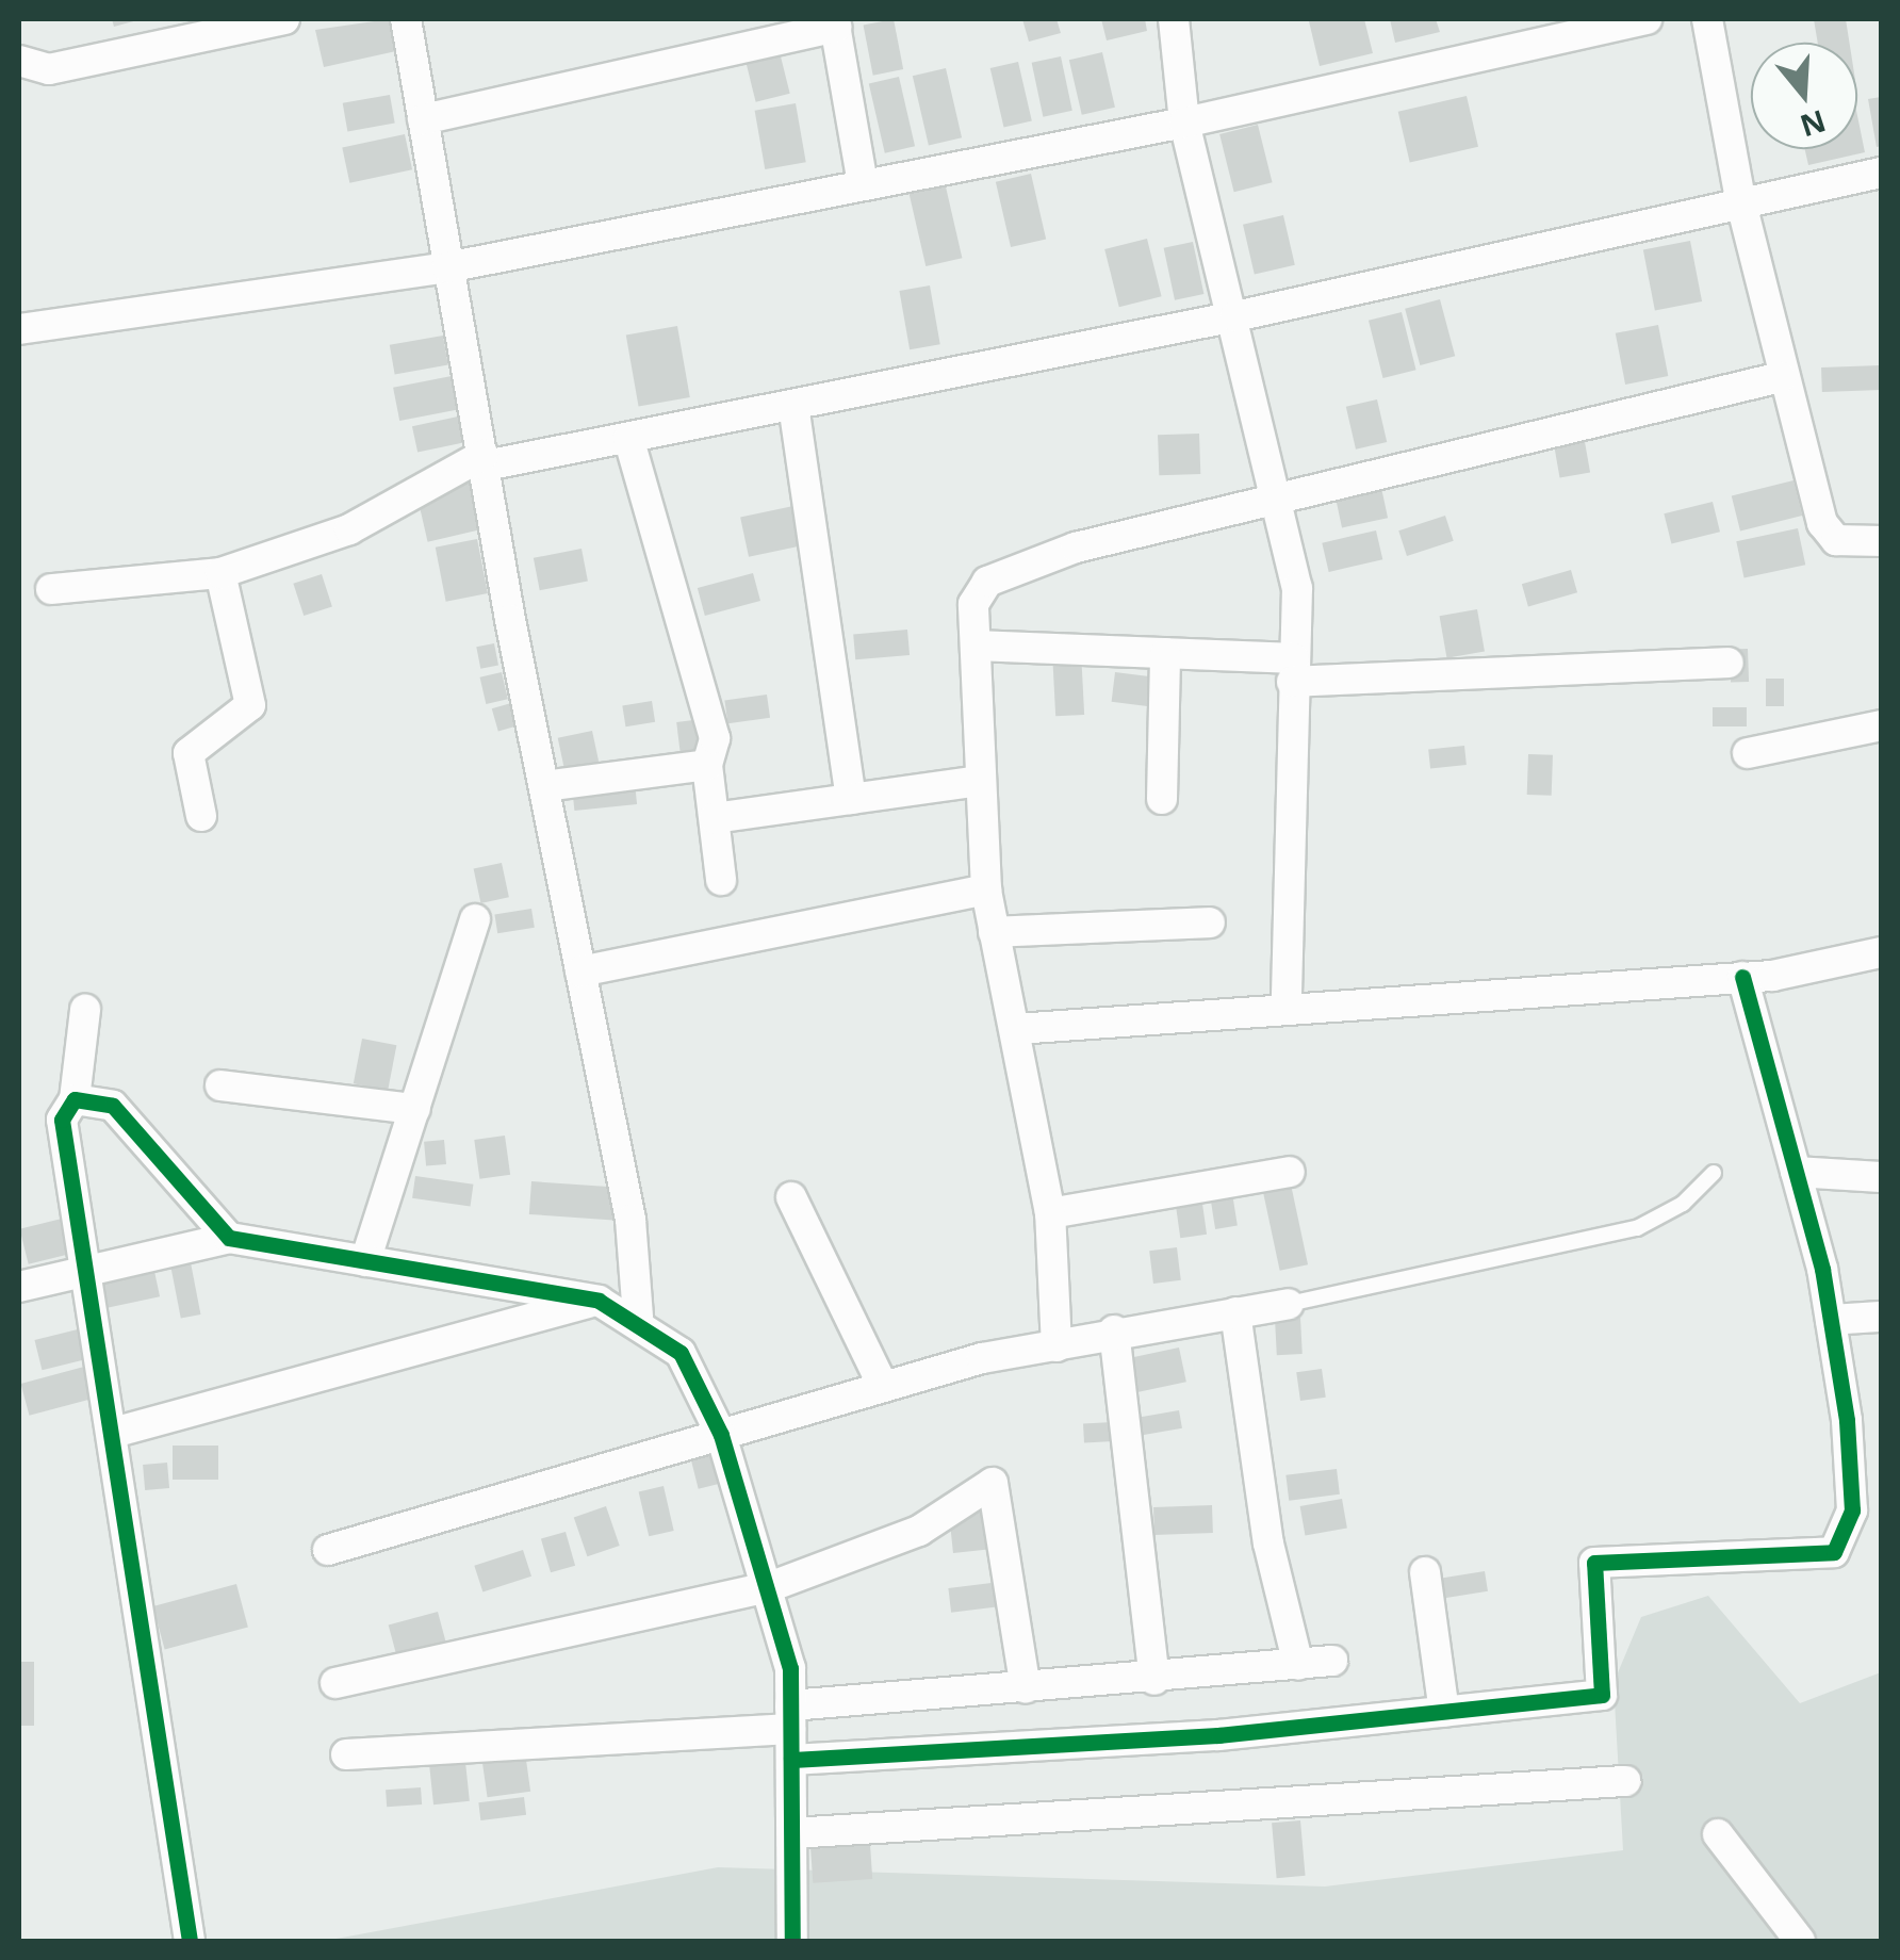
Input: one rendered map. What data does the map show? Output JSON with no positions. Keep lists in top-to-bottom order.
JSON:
{
  "north": "bottom"
}
